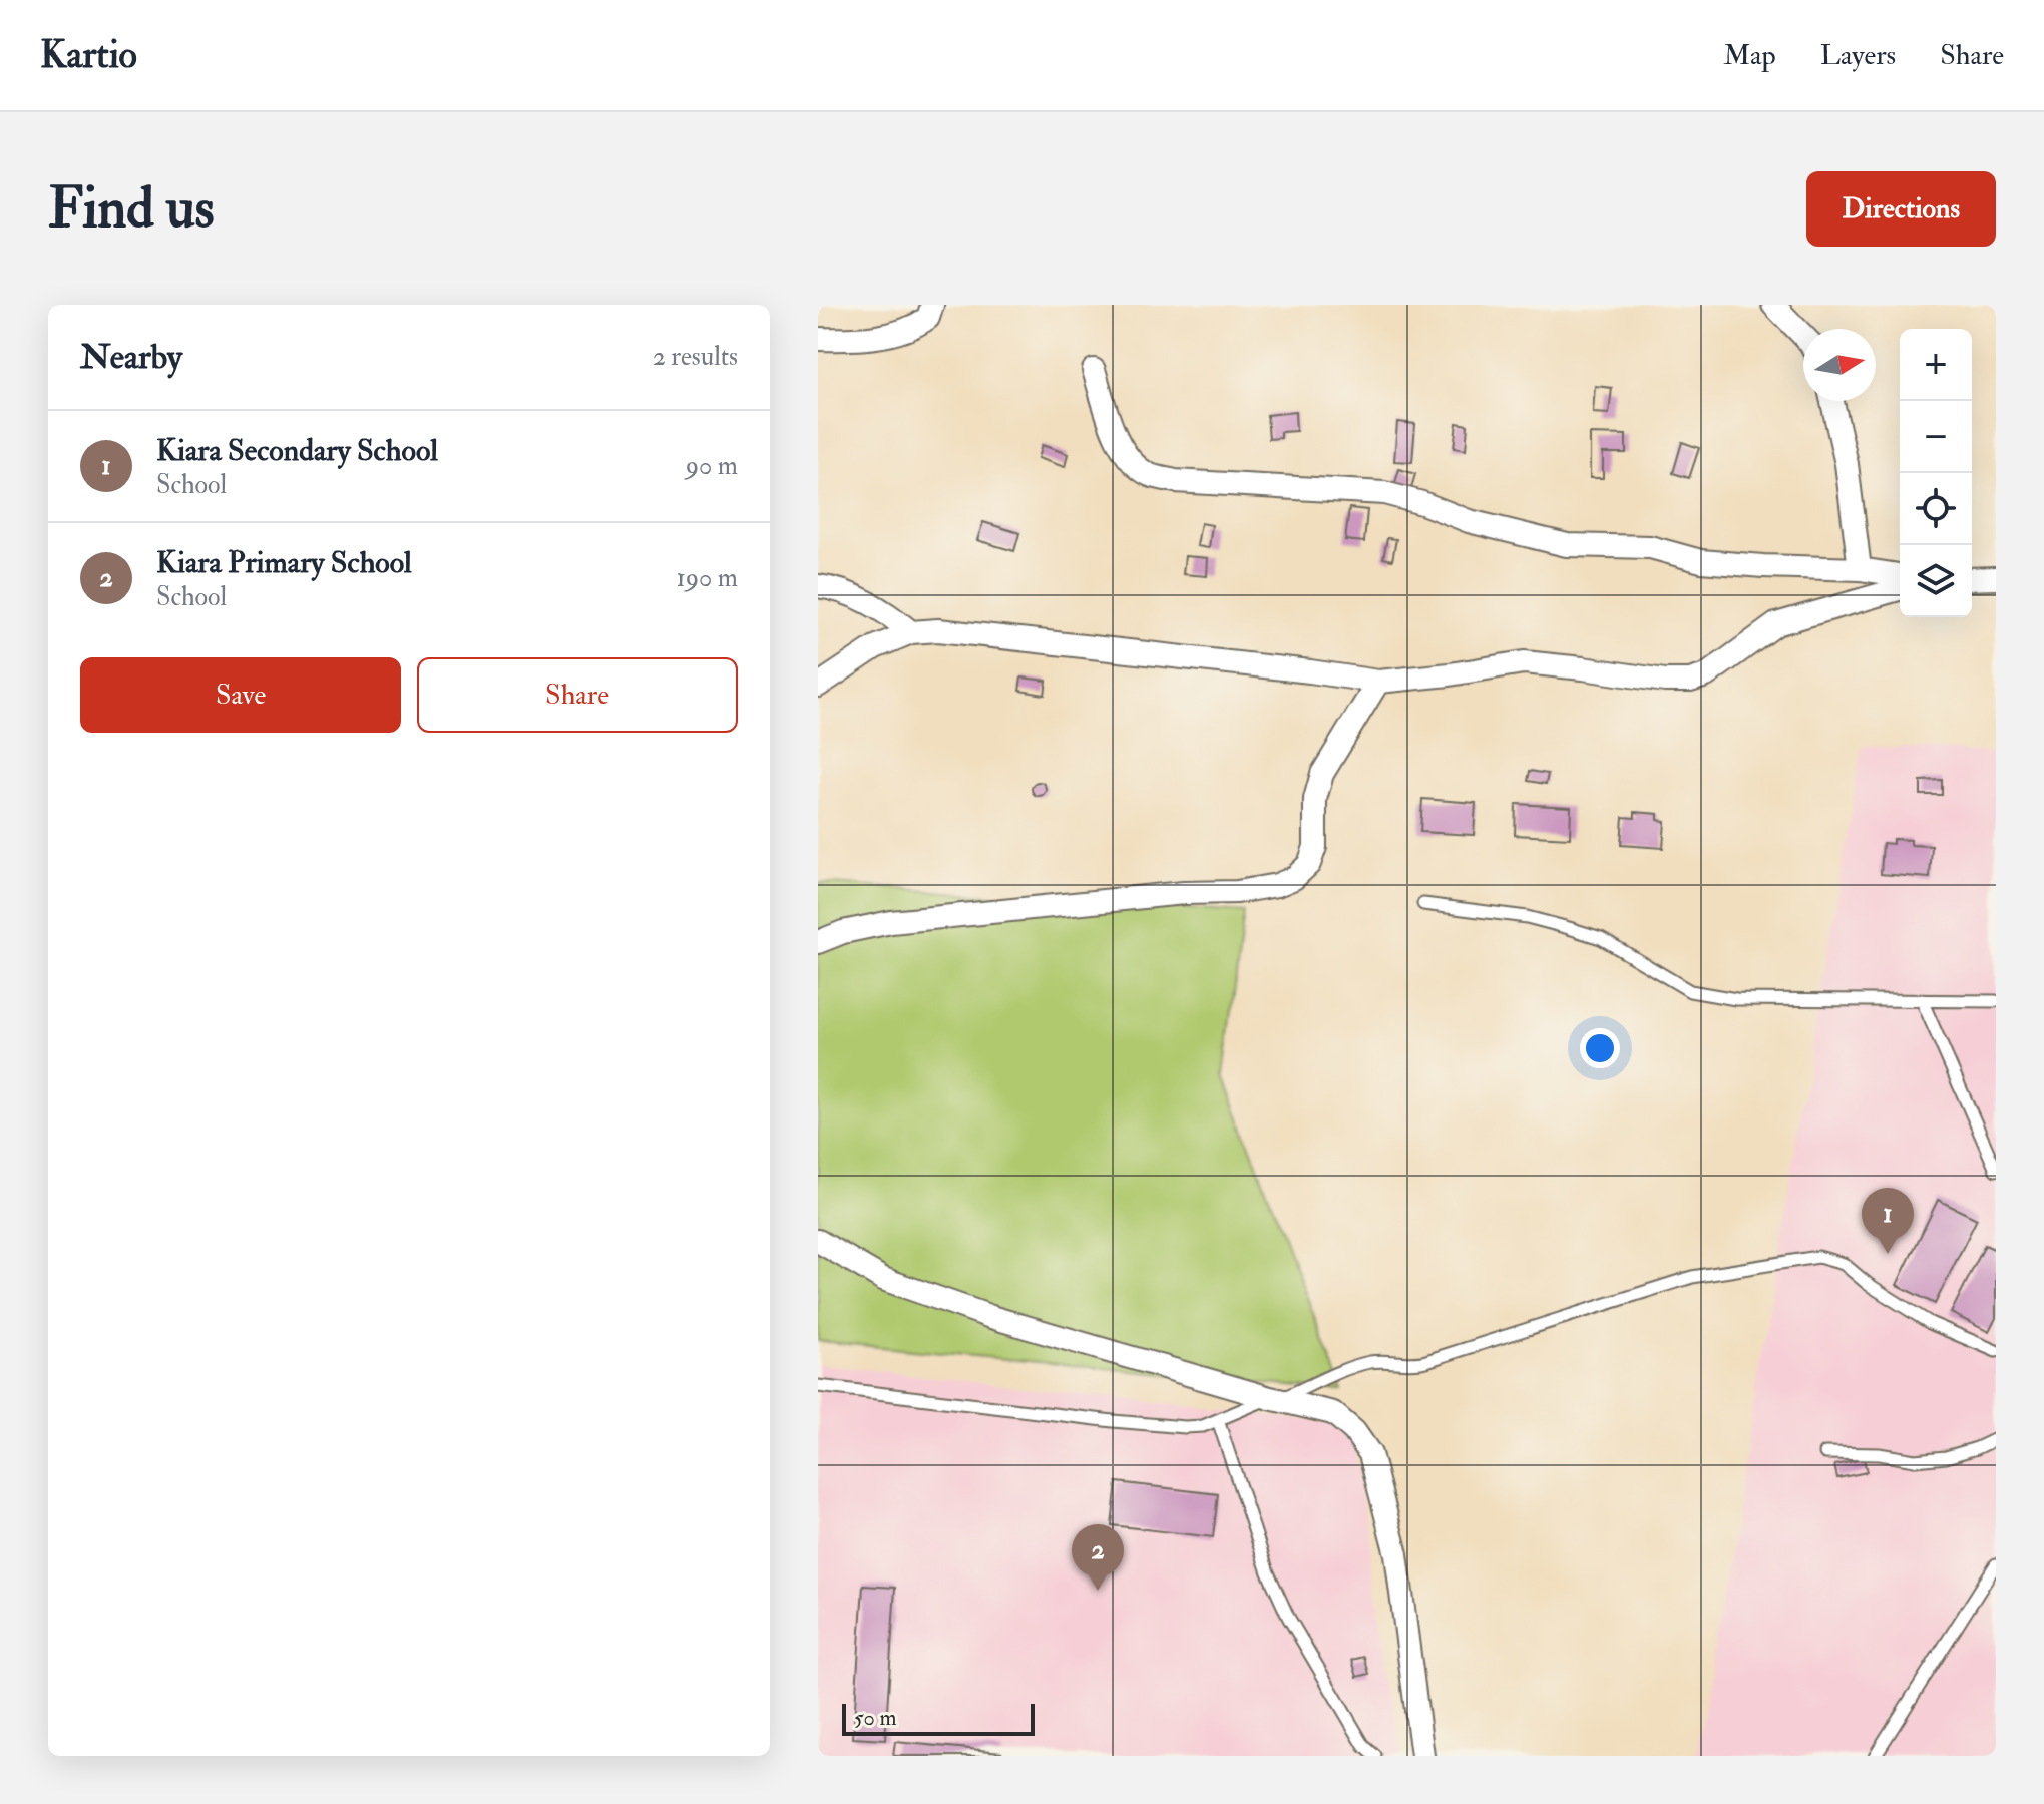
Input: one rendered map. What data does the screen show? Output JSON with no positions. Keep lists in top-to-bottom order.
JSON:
{
  "scale_bar": "50 m",
  "north": "right",
  "page": {
    "header": "Kartio",
    "nav": ["Map", "Layers", "Share"],
    "buttons": [
      "Directions",
      ["Save", "Share"]
    ],
    "title": "Find us",
    "heading": ["Nearby", "2 results"],
    "map_buttons": ["+", "−"],
    "list": [
      {
        "mark": "1",
        "name": "Kiara Secondary School",
        "note": "School",
        "value": "90 m"
      },
      {
        "mark": "2",
        "name": "Kiara Primary School",
        "note": "School",
        "value": "190 m"
      }
    ],
    "pins": ["1", "2"],
    "scale": "50 m"
  }
}
